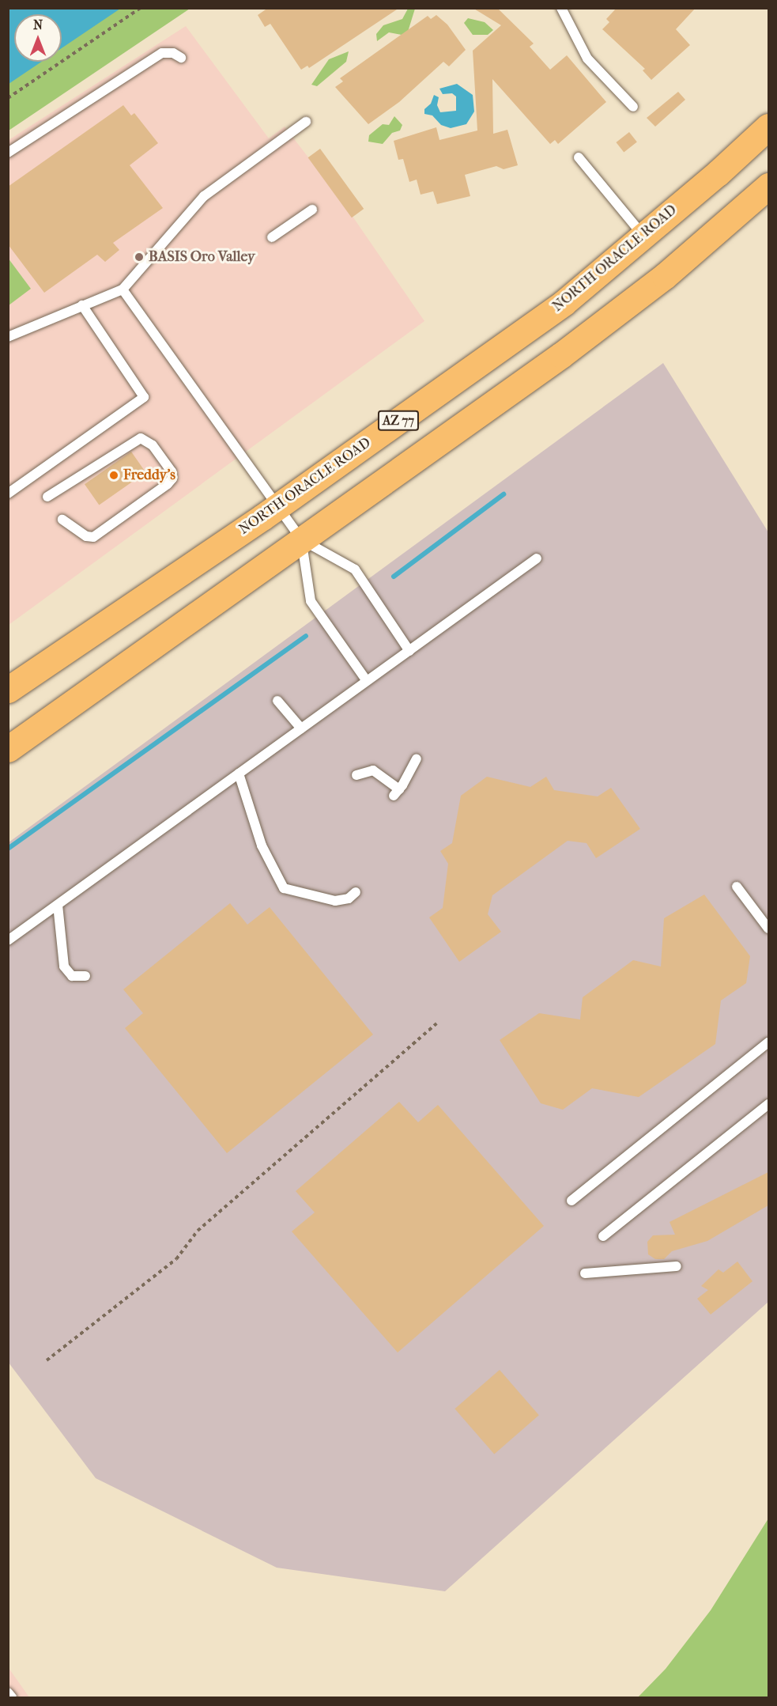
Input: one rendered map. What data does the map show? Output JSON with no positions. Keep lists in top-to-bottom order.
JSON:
{
  "streets": {
    "highway": ["NORTH ORACLE ROAD", "AZ 77"]
  },
  "places": ["BASIS Oro Valley", "Freddy's"],
  "north": "top"
}
